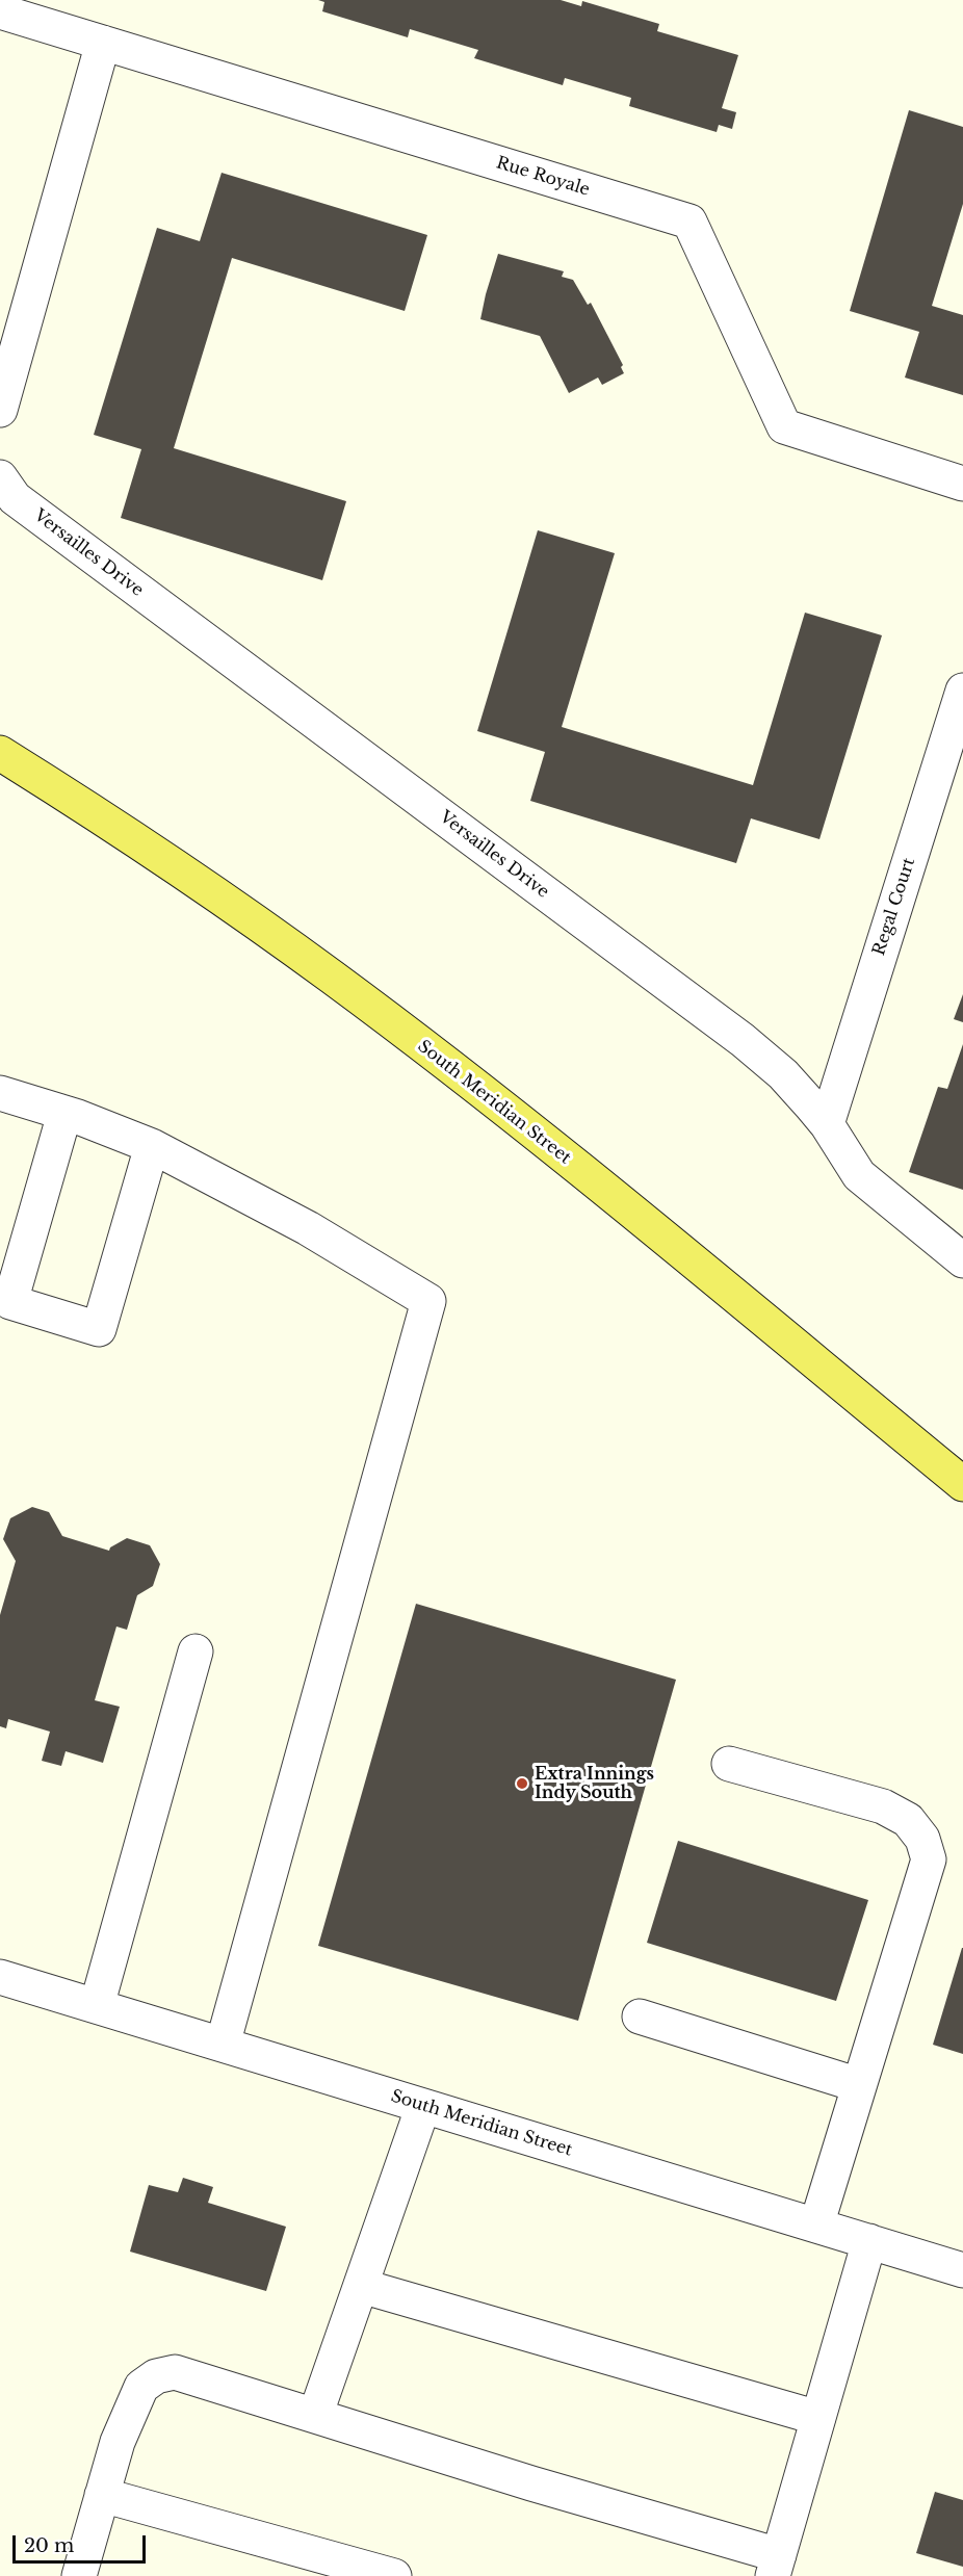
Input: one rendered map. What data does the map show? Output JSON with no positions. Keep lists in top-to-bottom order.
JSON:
{
  "streets": {
    "main road": ["South Meridian Street"],
    "street": ["Rue Royale", "Versailles Drive", "Regal Court"]
  },
  "crossings": [
    ["Versailles Drive", "Regal Court"]
  ],
  "places": ["Extra Innings Indy South"],
  "scale_bar": "20 m"
}
